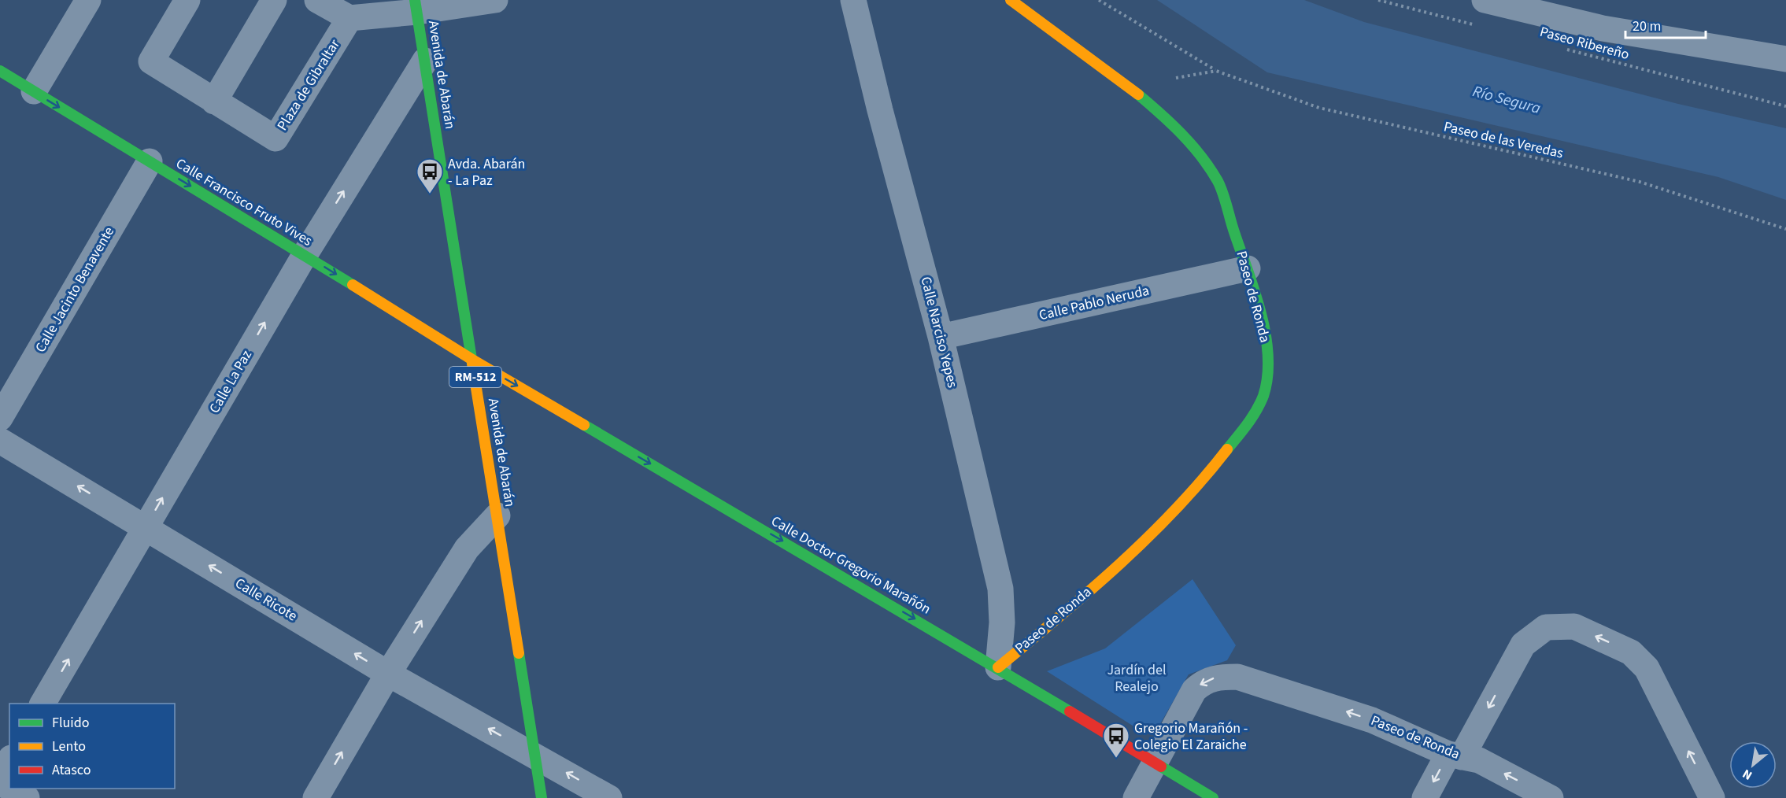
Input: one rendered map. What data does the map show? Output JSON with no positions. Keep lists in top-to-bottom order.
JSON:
{
  "streets": {
    "street": [
      "Avenida de Abarán",
      "Plaza de Gibraltar",
      "Calle Francisco Fruto Vives",
      "Calle Jacinto Benavente",
      "Paseo de Ronda",
      "Calle Pablo Neruda",
      "Calle Narciso Yepes",
      "RM-512",
      "Calle La Paz",
      "Calle Doctor Gregorio Marañón",
      "Calle Ricote"
    ],
    "path": ["Paseo Ribereño", "Paseo de las Veredas"]
  },
  "crossings": [
    ["Avenida de Abarán", "Calle Francisco Fruto Vives"],
    ["Avenida de Abarán", "Calle La Paz"],
    ["Avenida de Abarán", "Calle Doctor Gregorio Marañón"],
    ["Avenida de Abarán", "Calle Ricote"],
    ["Calle Francisco Fruto Vives", "Calle Jacinto Benavente"],
    ["Calle Francisco Fruto Vives", "Calle La Paz"],
    ["Calle Francisco Fruto Vives", "Calle Doctor Gregorio Marañón"],
    ["Paseo de Ronda", "Calle Pablo Neruda"],
    ["Paseo de Ronda", "Calle Narciso Yepes"],
    ["Paseo de Ronda", "Calle Doctor Gregorio Marañón"],
    ["Calle Pablo Neruda", "Calle Narciso Yepes"],
    ["Calle Narciso Yepes", "Calle Doctor Gregorio Marañón"],
    ["Calle La Paz", "Calle Ricote"]
  ],
  "one_way": [
    "Calle Francisco Fruto Vives",
    "Calle La Paz",
    "Calle Doctor Gregorio Marañón",
    "Calle Ricote"
  ],
  "water": ["Río Segura"],
  "parks": ["Jardín del Realejo"],
  "places": {
    "bus stop": ["Avda. Abarán - La Paz", "Gregorio Marañón - Colegio El Zaraiche"]
  },
  "legend": ["Fluido", "Lento", "Atasco"],
  "scale_bar": "20 m",
  "north": "bottom left"
}
